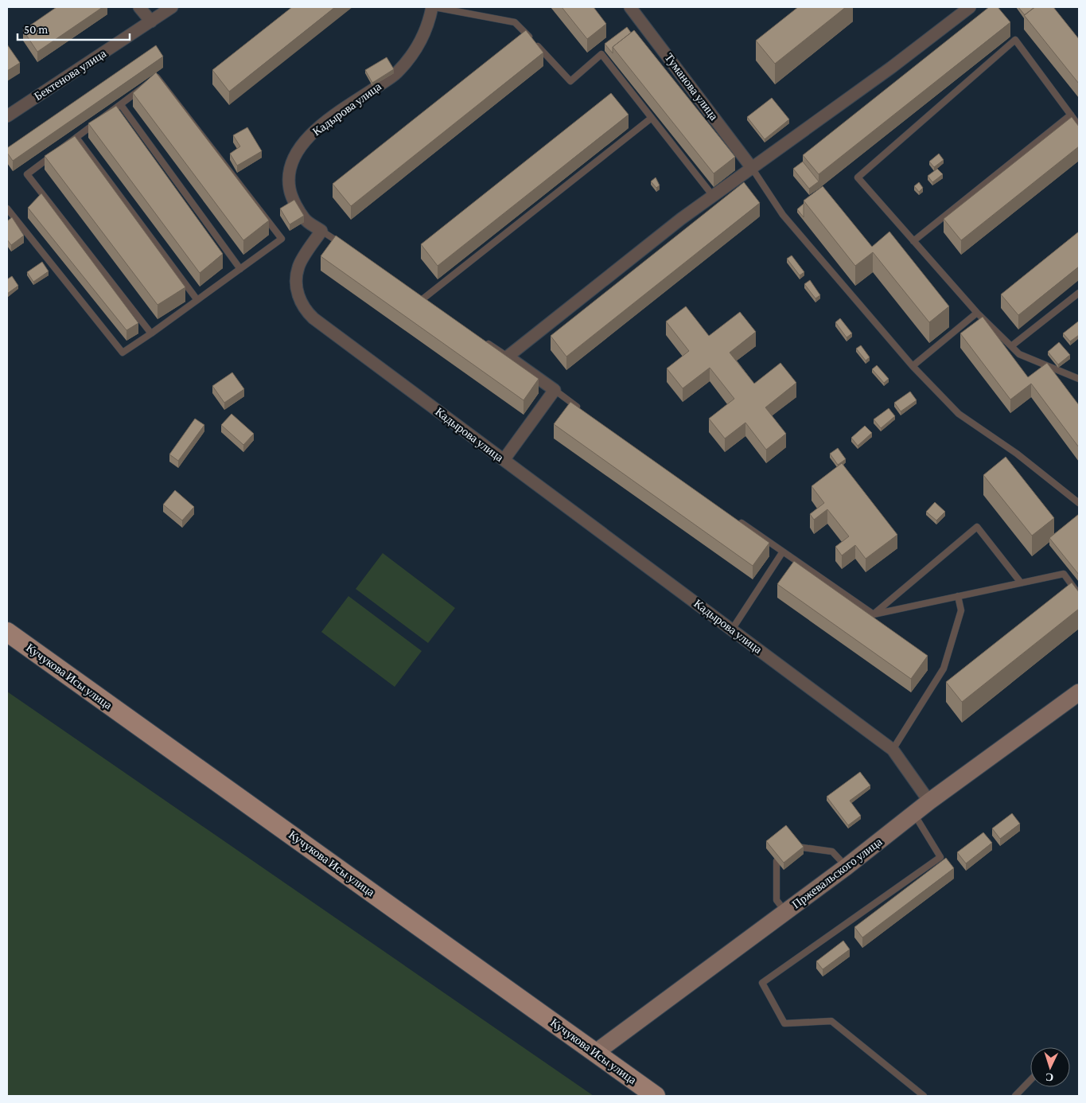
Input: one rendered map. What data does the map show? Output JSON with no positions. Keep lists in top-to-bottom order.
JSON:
{
  "streets": {
    "main road": ["Кучукова Исы улица", "Пржевальского улица"],
    "street": ["Бектенова улица", "Туманова улица", "Кадырова улица"]
  },
  "crossings": [
    ["Кадырова улица", "Пржевальского улица"],
    ["Кучукова Исы улица", "Пржевальского улица"]
  ],
  "scale_bar": "50 m",
  "north": "bottom"
}
